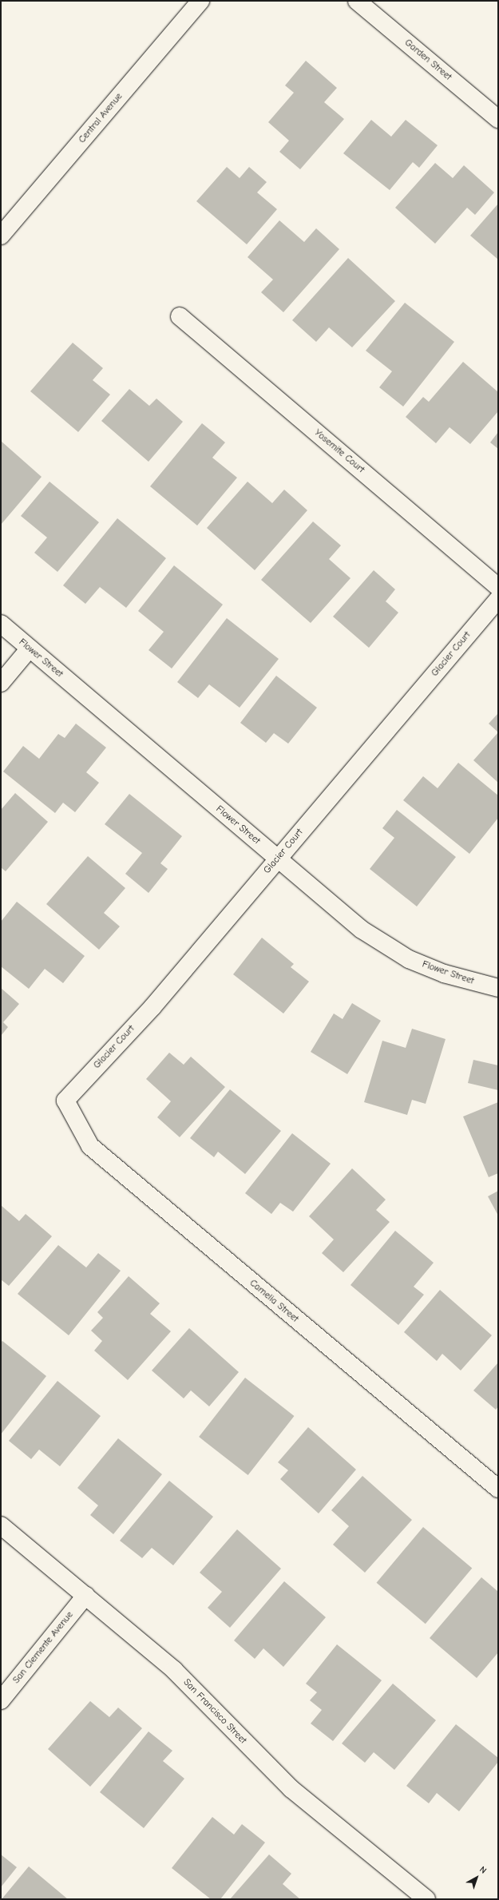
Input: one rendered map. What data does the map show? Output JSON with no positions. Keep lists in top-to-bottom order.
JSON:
{
  "streets": {
    "street": [
      "Garden Street",
      "Central Avenue",
      "Yosemite Court",
      "Glacier Court",
      "Flower Street",
      "Camelia Street",
      "San Clemente Avenue",
      "San Francisco Street"
    ]
  },
  "crossings": [
    ["Glacier Court", "Flower Street"],
    ["Glacier Court", "Camelia Street"],
    ["San Clemente Avenue", "San Francisco Street"]
  ],
  "north": "top right"
}
